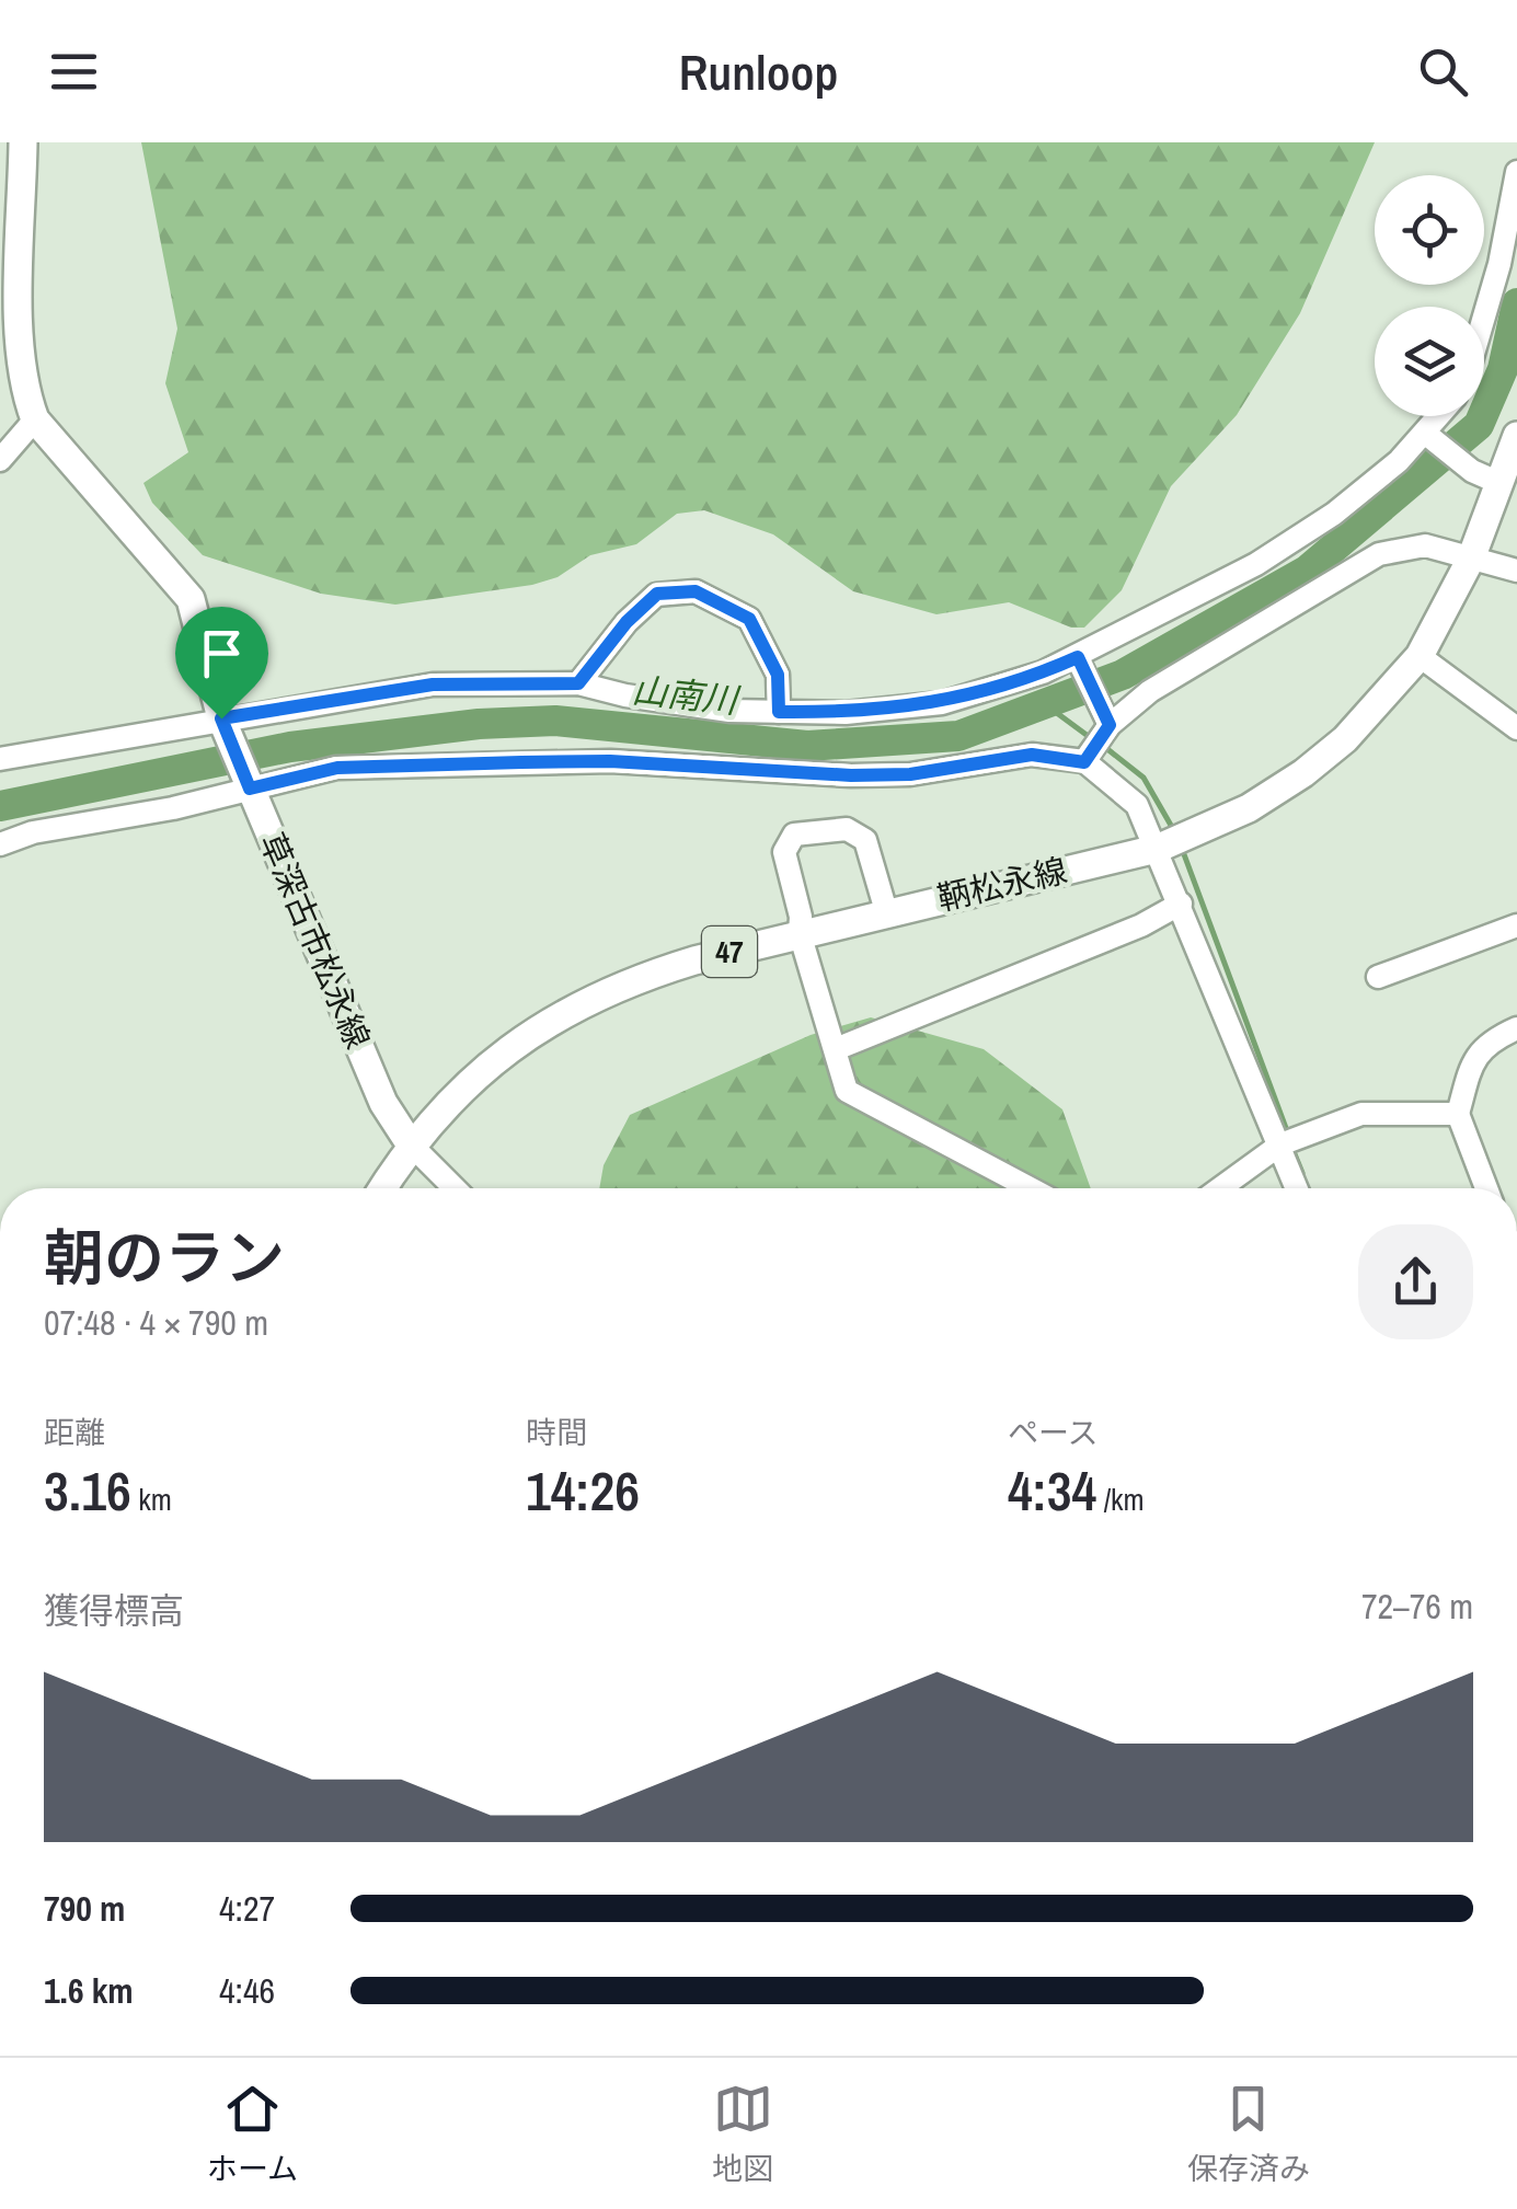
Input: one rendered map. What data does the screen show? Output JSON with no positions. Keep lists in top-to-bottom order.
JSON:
{
  "streets": {
    "main road": ["鞆松永線", "草深古市松永線", "47"]
  },
  "crossings": [
    ["鞆松永線", "草深古市松永線"]
  ],
  "water": ["山南川"],
  "page": {
    "header": "Runloop",
    "heading": ["朝のラン", "07:48 · 4 × 790 m"],
    "stats": [
      ["距離", "3.16 km"],
      ["時間", "14:26"],
      ["ペース", "4:34 /km"]
    ],
    "chart": ["獲得標高", "72–76 m"],
    "list": [
      {
        "name": "790 m",
        "note": "4:27"
      },
      {
        "name": "1.6 km",
        "note": "4:46"
      }
    ],
    "tabs": ["ホーム", "地図", "保存済み"]
  }
}
